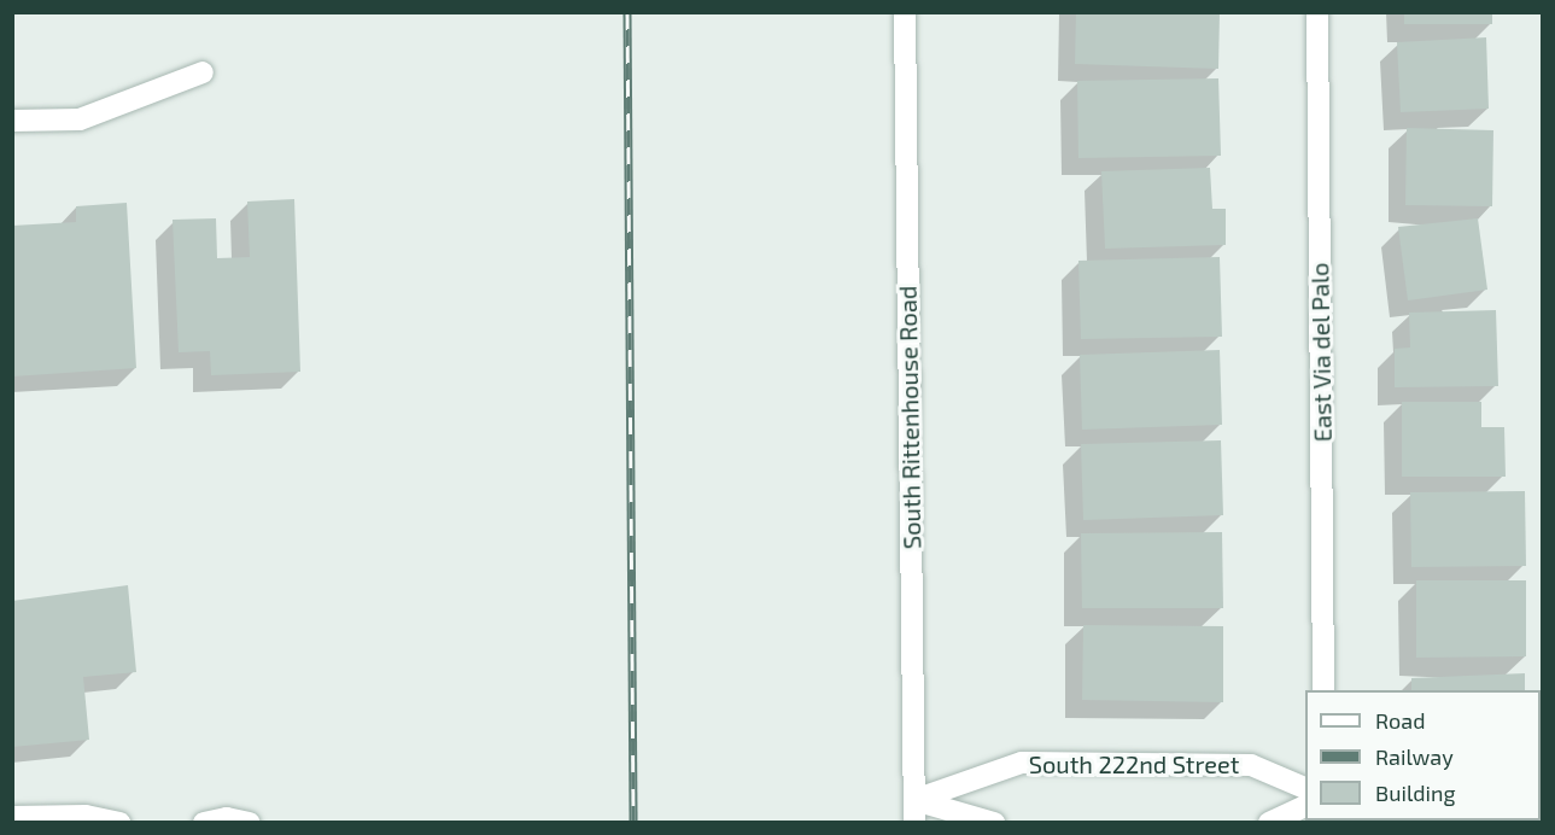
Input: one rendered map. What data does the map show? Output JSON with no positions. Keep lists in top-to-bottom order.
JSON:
{
  "streets": {
    "street": ["East Via del Palo", "South Rittenhouse Road", "South 222nd Street"]
  },
  "crossings": [
    ["South Rittenhouse Road", "South 222nd Street"]
  ],
  "legend": ["Road", "Railway", "Building"]
}
